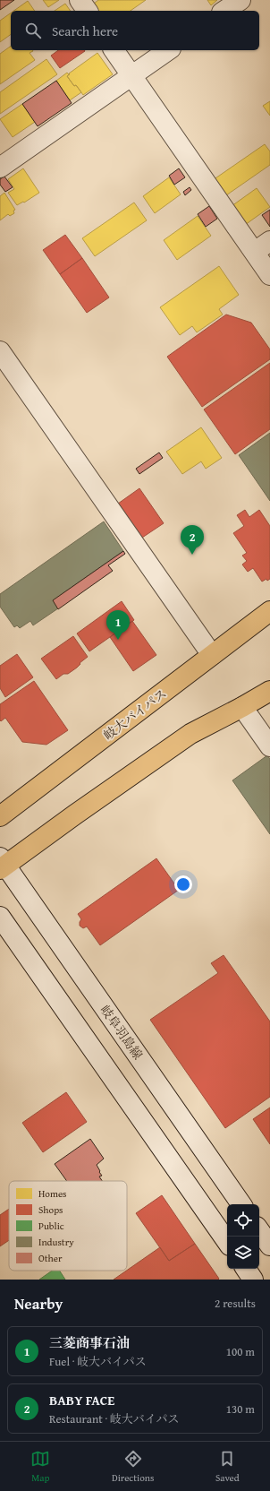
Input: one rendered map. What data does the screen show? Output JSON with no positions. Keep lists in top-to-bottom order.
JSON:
{
  "streets": {
    "highway": ["岐大バイパス"],
    "street": ["岐阜羽島線"]
  },
  "legend": [
    "Homes",
    "Shops",
    "Public",
    "Industry",
    "Other"
  ],
  "page": {
    "search": "Search here",
    "pins": ["2", "1"],
    "heading": ["Nearby", "2 results"],
    "list": [
      {
        "mark": "1",
        "name": "三菱商事石油",
        "note": "Fuel · 岐大バイパス",
        "value": "100 m"
      },
      {
        "mark": "2",
        "name": "BABY FACE",
        "note": "Restaurant · 岐大バイパス",
        "value": "130 m"
      }
    ],
    "nav": ["Map", "Directions", "Saved"]
  }
}
